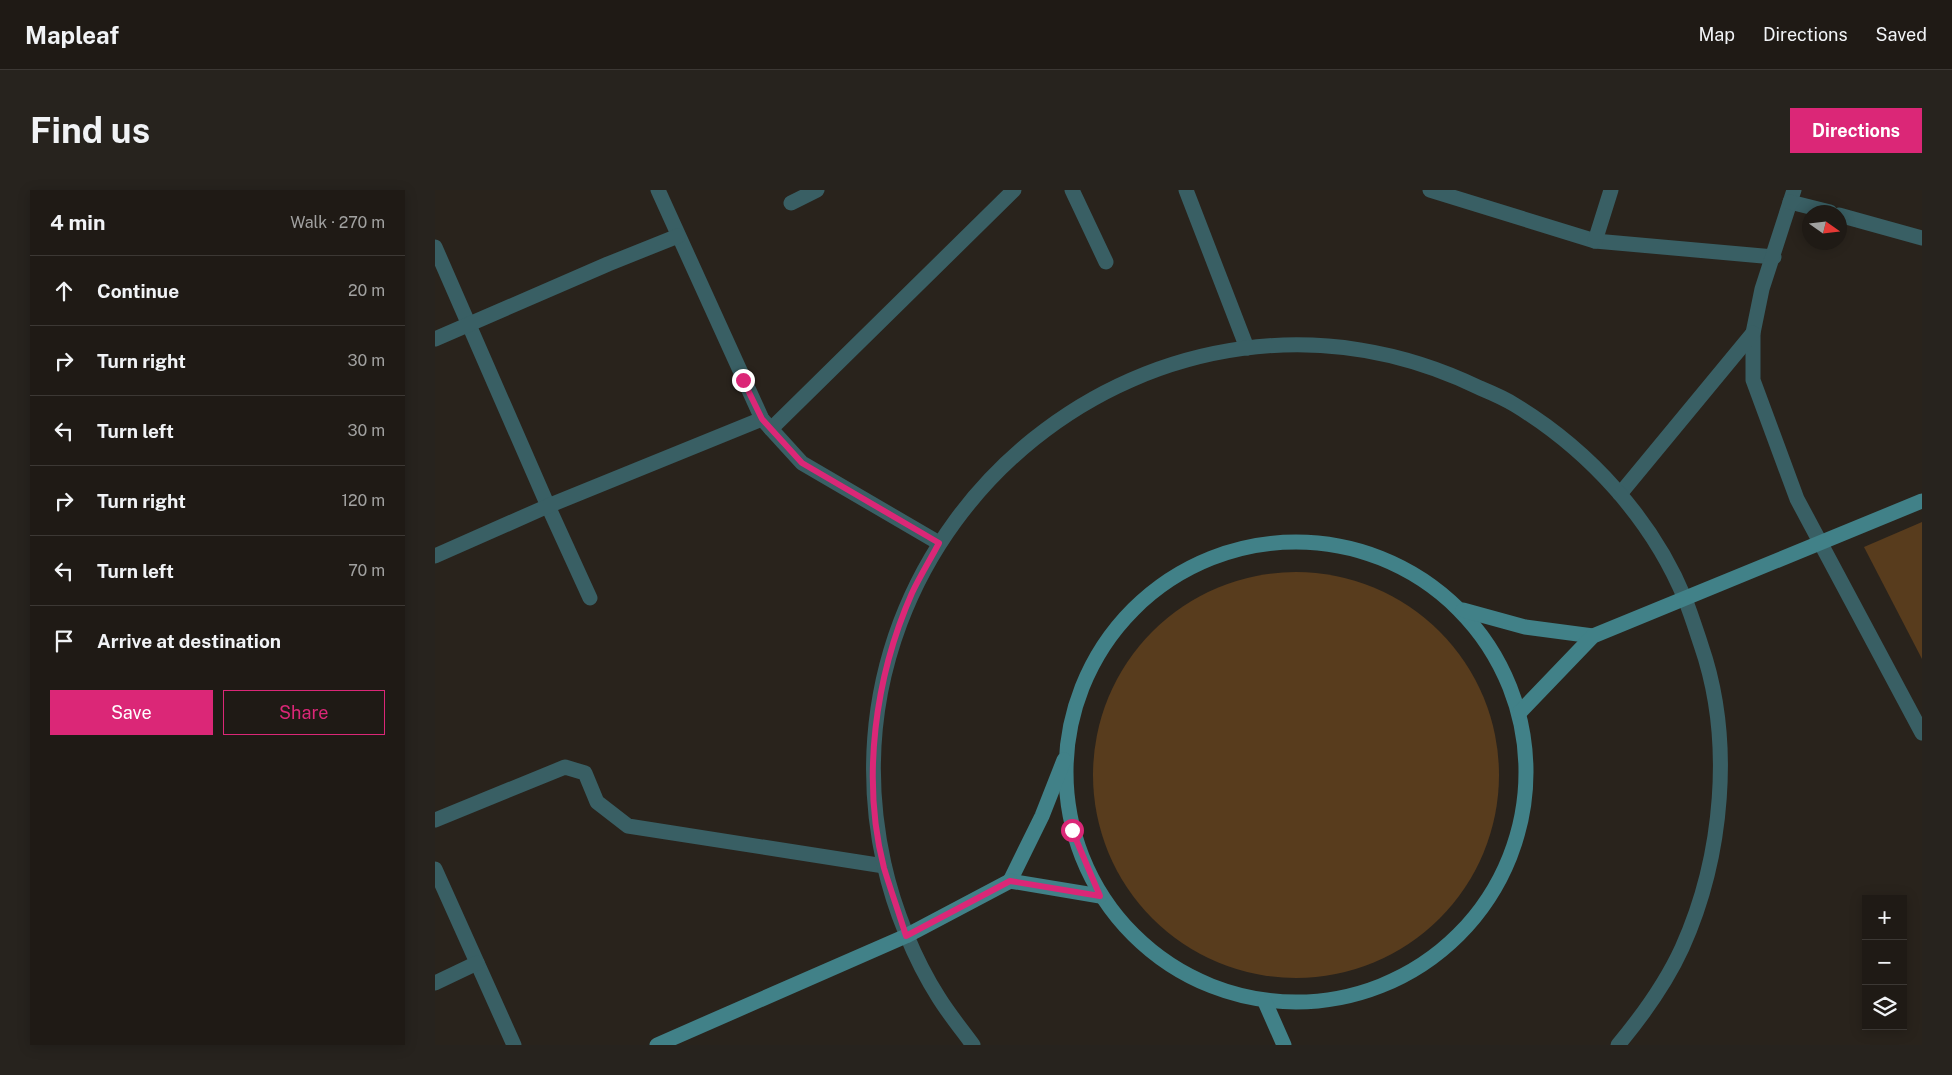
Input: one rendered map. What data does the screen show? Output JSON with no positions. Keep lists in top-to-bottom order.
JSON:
{
  "north": "right",
  "page": {
    "header": "Mapleaf",
    "nav": ["Map", "Directions", "Saved"],
    "buttons": [
      "Directions",
      ["Save", "Share"]
    ],
    "title": "Find us",
    "heading": ["4 min", "Walk · 270 m"],
    "list": [
      ["Continue", "20 m"],
      ["Turn right", "30 m"],
      ["Turn left", "30 m"],
      ["Turn right", "120 m"],
      ["Turn left", "70 m"],
      "Arrive at destination"
    ],
    "map_buttons": ["+", "−"]
  }
}
